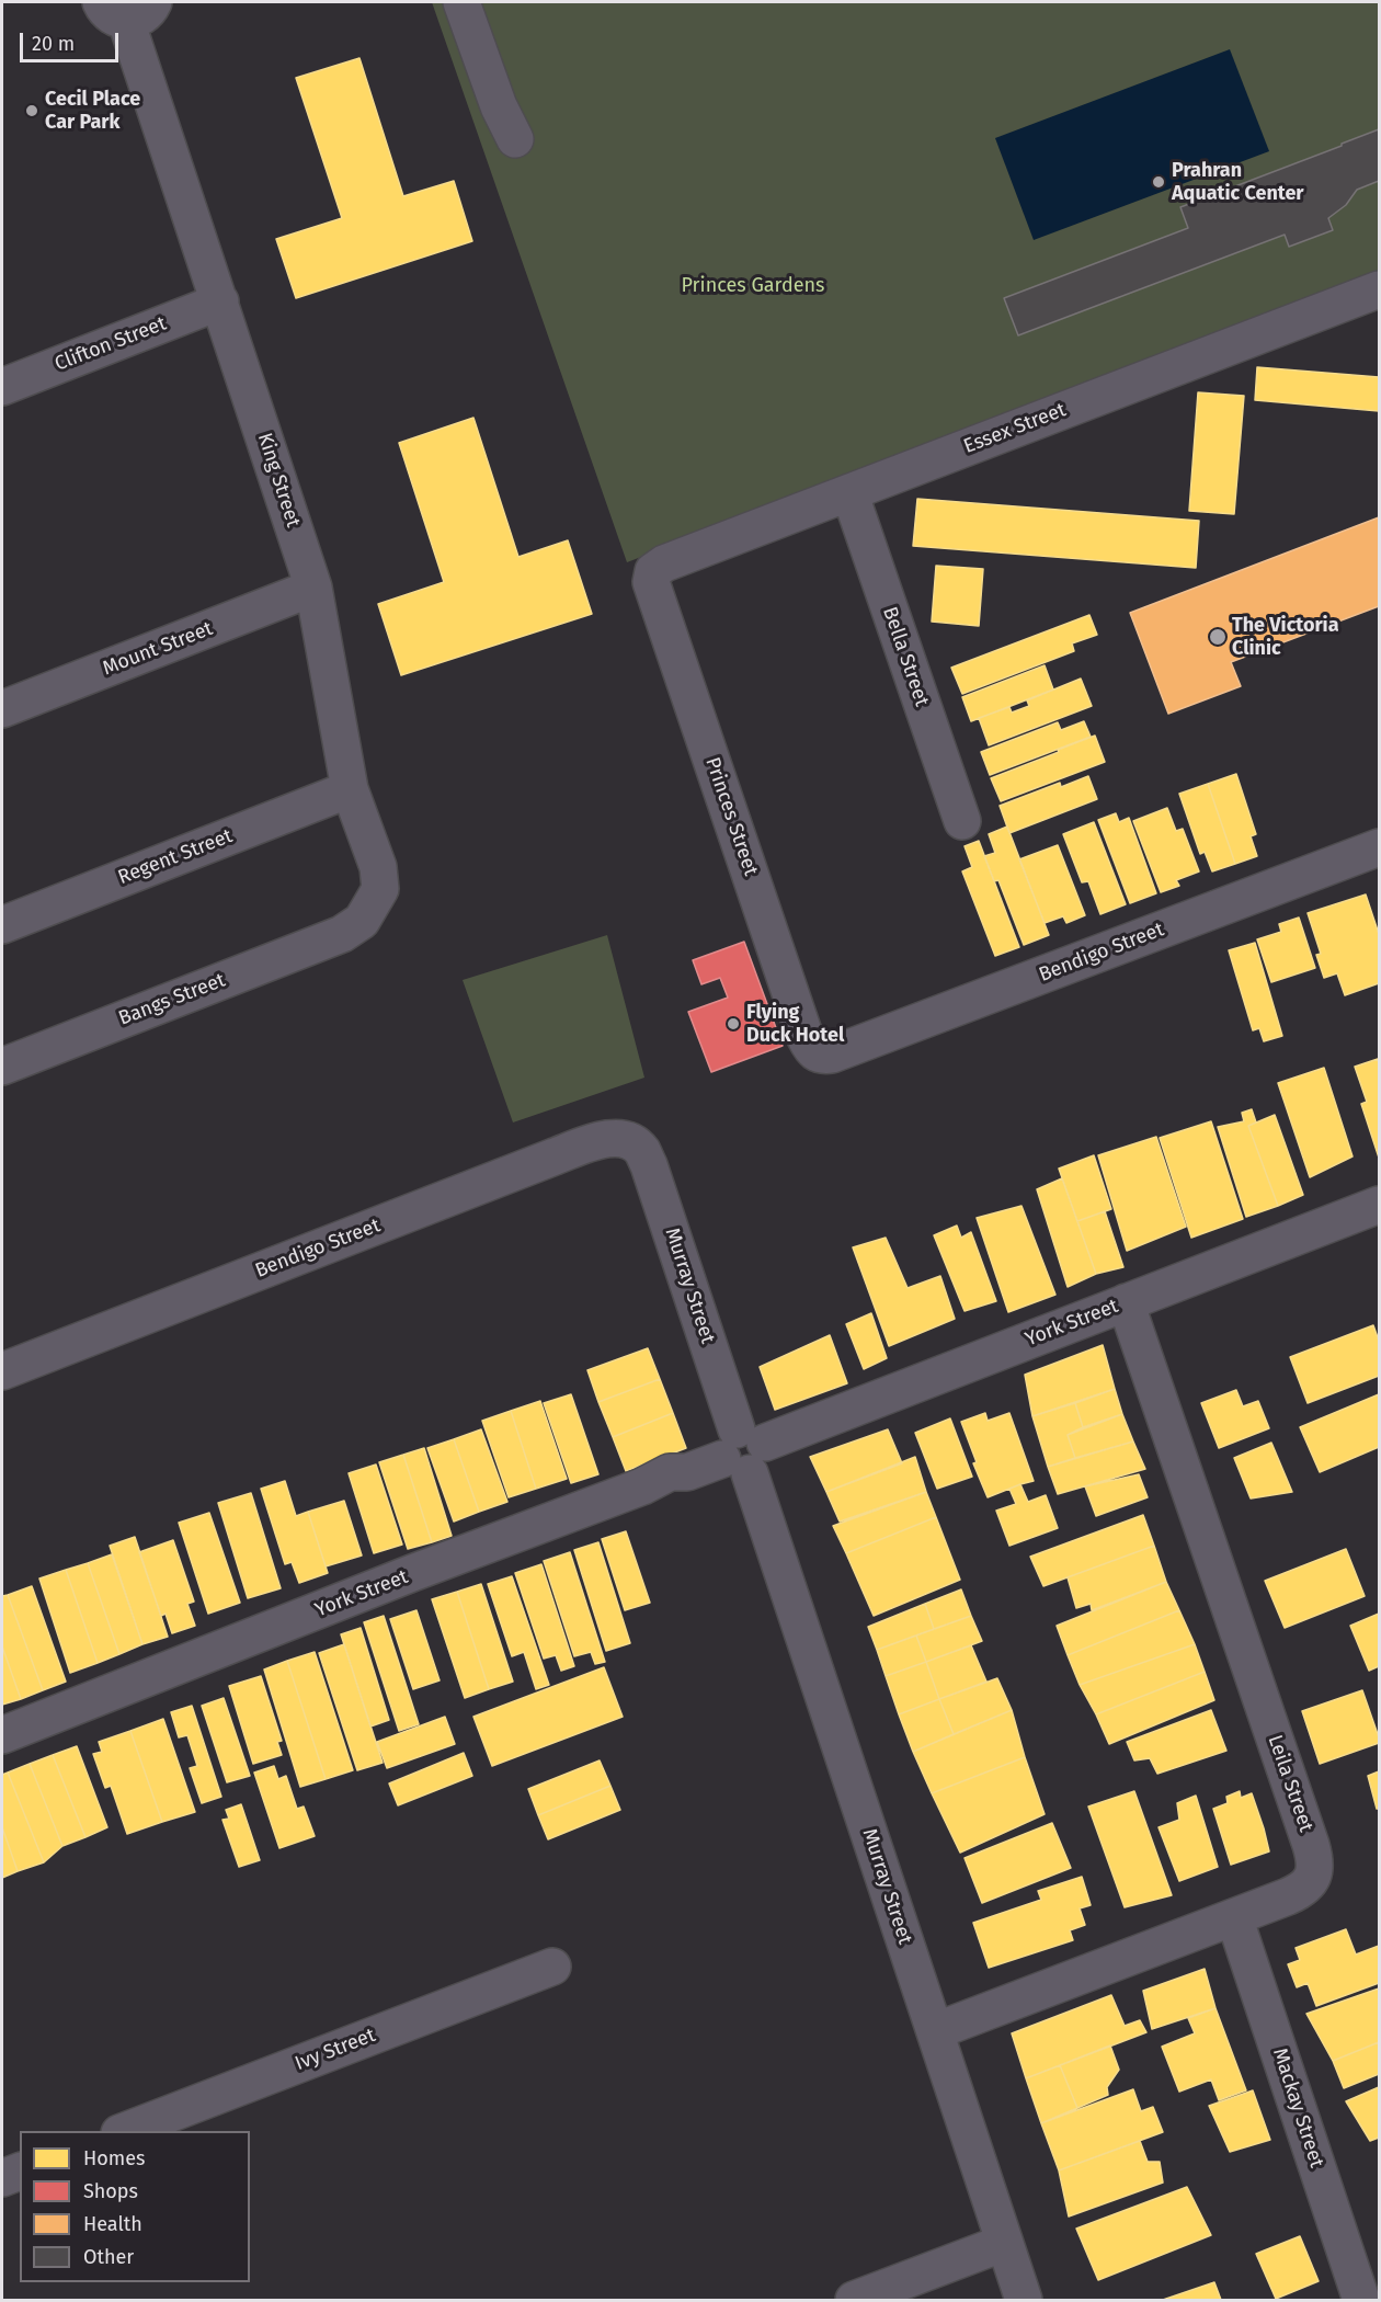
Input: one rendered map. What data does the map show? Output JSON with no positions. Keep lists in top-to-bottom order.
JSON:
{
  "streets": {
    "street": [
      "Clifton Street",
      "Essex Street",
      "King Street",
      "Mount Street",
      "Bella Street",
      "Princes Street",
      "Regent Street",
      "Bendigo Street",
      "Bangs Street",
      "Murray Street",
      "York Street",
      "Leila Street",
      "Ivy Street",
      "Mackay Street"
    ]
  },
  "crossings": [
    ["Clifton Street", "King Street"],
    ["Essex Street", "Bella Street"],
    ["Essex Street", "Princes Street"],
    ["King Street", "Mount Street"],
    ["King Street", "Regent Street"],
    ["King Street", "Bangs Street"],
    ["Princes Street", "Bendigo Street"],
    ["Bendigo Street", "Murray Street"],
    ["Murray Street", "York Street"],
    ["Murray Street", "Leila Street"],
    ["York Street", "Leila Street"],
    ["Leila Street", "Mackay Street"]
  ],
  "parks": ["Princes Gardens"],
  "places": [
    "Cecil Place Car Park",
    "Prahran Aquatic Center",
    "The Victoria Clinic",
    "Flying Duck Hotel"
  ],
  "legend": [
    "Homes",
    "Shops",
    "Health",
    "Other"
  ],
  "scale_bar": "20 m"
}
